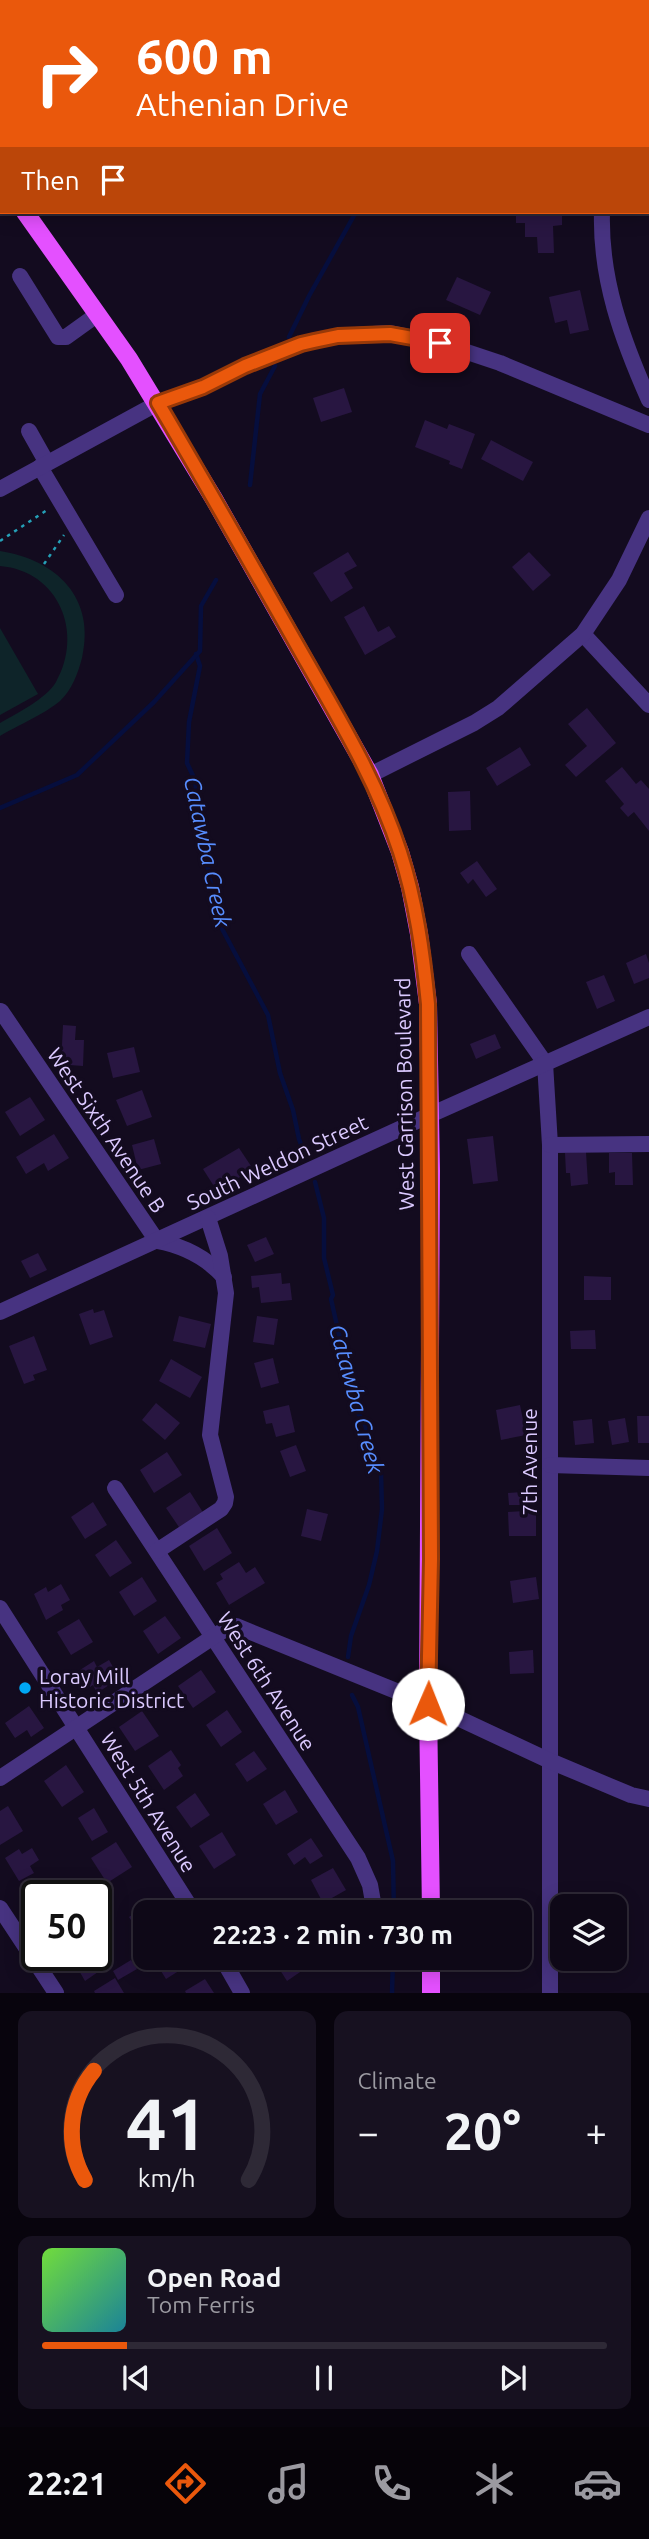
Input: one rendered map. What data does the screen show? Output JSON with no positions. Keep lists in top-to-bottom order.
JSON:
{
  "streets": {
    "main road": ["West Garrison Boulevard"],
    "street": [
      "West Sixth Avenue B",
      "South Weldon Street",
      "7th Avenue",
      "West 6th Avenue",
      "West 5th Avenue"
    ]
  },
  "crossings": [
    ["West Garrison Boulevard", "South Weldon Street"],
    ["West Sixth Avenue B", "South Weldon Street"],
    ["South Weldon Street", "7th Avenue"]
  ],
  "water": ["Catawba Creek"],
  "places": ["Loray Mill Historic District"],
  "page": {
    "turn": ["600 m", "Athenian Drive"],
    "then": "Then",
    "limit": "50",
    "trip": "22:23 · 2 min · 730 m",
    "tile": "Climate",
    "heat": ["−", "20°", "+"],
    "song": ["Open Road", "Tom Ferris"],
    "tabs": "22:21",
    "gauge": ["41", "km/h"]
  }
}
